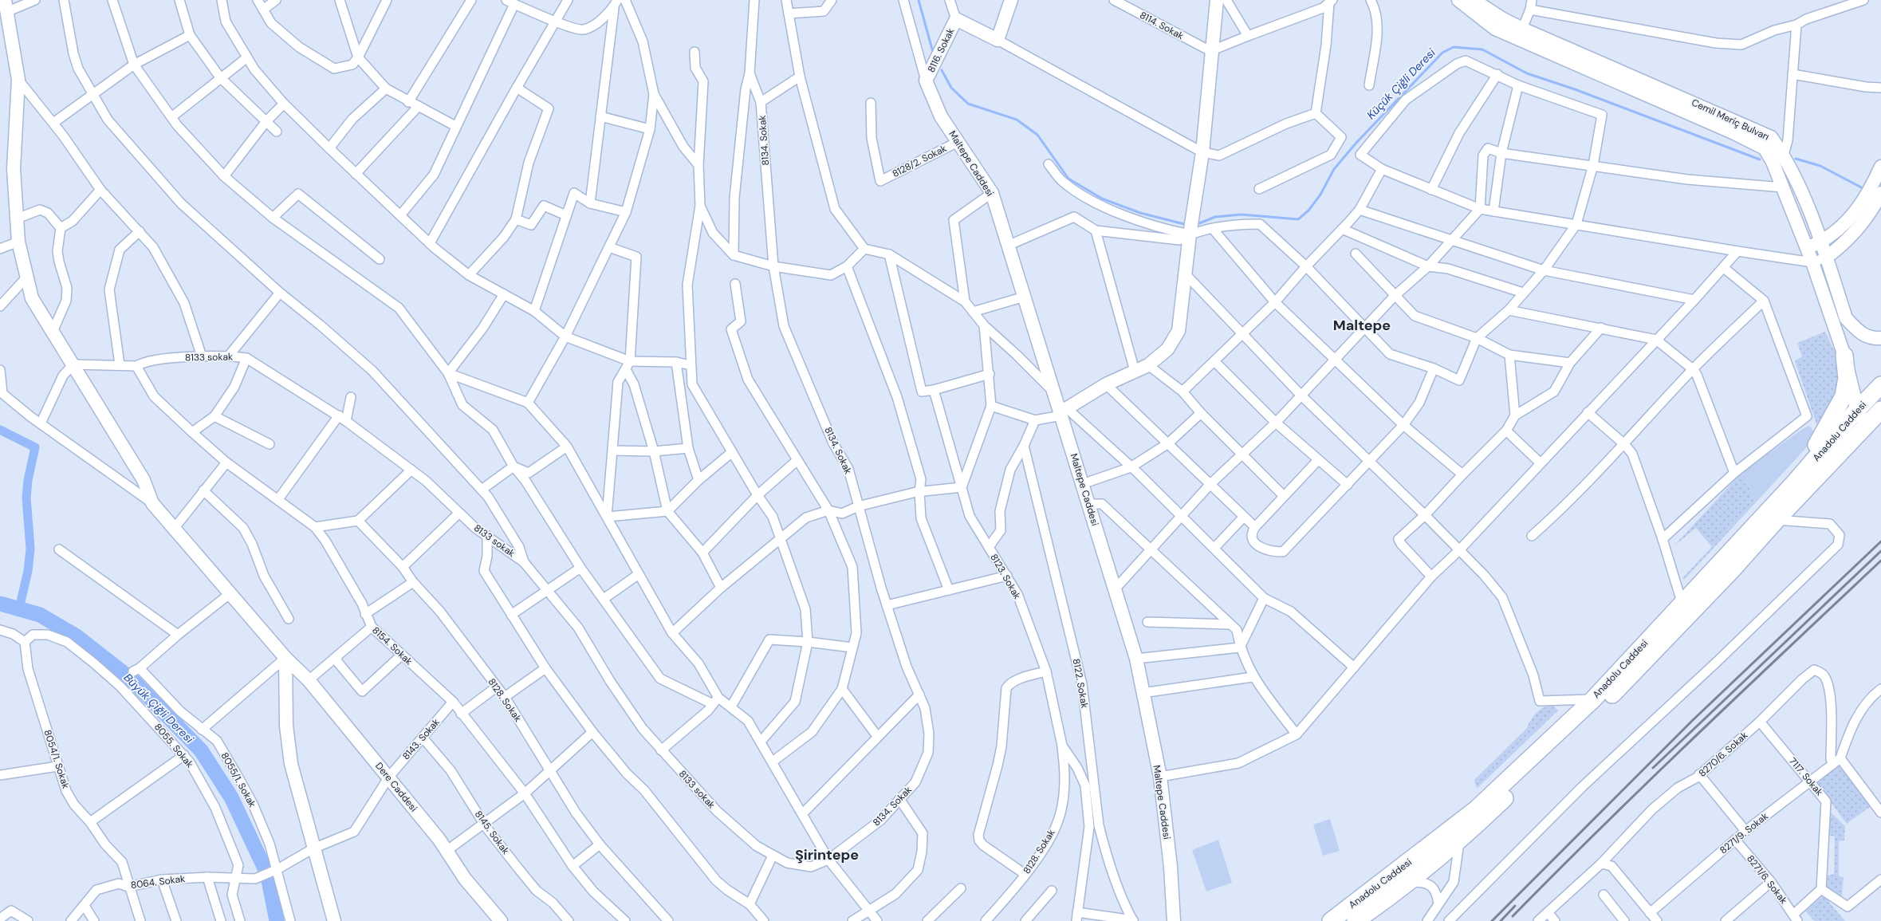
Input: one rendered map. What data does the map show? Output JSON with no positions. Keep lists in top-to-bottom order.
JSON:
{
  "streets": {
    "highway": ["Anadolu Caddesi"],
    "street": [
      "8114. Sokak",
      "8116. Sokak",
      "Cemil Meriç Bulvarı",
      "8134. Sokak",
      "8128/2. Sokak",
      "Maltepe Caddesi",
      "8133 sokak",
      "8123. Sokak",
      "8154. Sokak",
      "8122. Sokak",
      "8128. Sokak",
      "8143. Sokak",
      "8055. Sokak",
      "8270/6. Sokak",
      "8054/1. Sokak",
      "7117. Sokak",
      "8055/1. Sokak",
      "Dere Caddesi",
      "8145. Sokak",
      "8271/9. Sokak",
      "8271/6. Sokak",
      "8064. Sokak"
    ]
  },
  "crossings": [
    ["8116. Sokak", "Maltepe Caddesi"],
    ["Cemil Meriç Bulvarı", "Anadolu Caddesi"],
    ["8134. Sokak", "8133 sokak"],
    ["8128/2. Sokak", "Maltepe Caddesi"],
    ["8133 sokak", "8154. Sokak"],
    ["8123. Sokak", "8128. Sokak"],
    ["8154. Sokak", "8143. Sokak"],
    ["8143. Sokak", "Dere Caddesi"],
    ["8143. Sokak", "8145. Sokak"],
    ["8143. Sokak", "8064. Sokak"],
    ["8055. Sokak", "8054/1. Sokak"],
    ["8055. Sokak", "8064. Sokak"],
    ["8270/6. Sokak", "7117. Sokak"],
    ["8270/6. Sokak", "8271/9. Sokak"],
    ["8054/1. Sokak", "8064. Sokak"],
    ["7117. Sokak", "8271/9. Sokak"],
    ["8055/1. Sokak", "8064. Sokak"],
    ["8271/9. Sokak", "8271/6. Sokak"]
  ],
  "districts": ["Maltepe", "Şirintepe"],
  "water": ["Küçük Çiğli Deresi", "Büyük Çiğli Deresi"]
}
